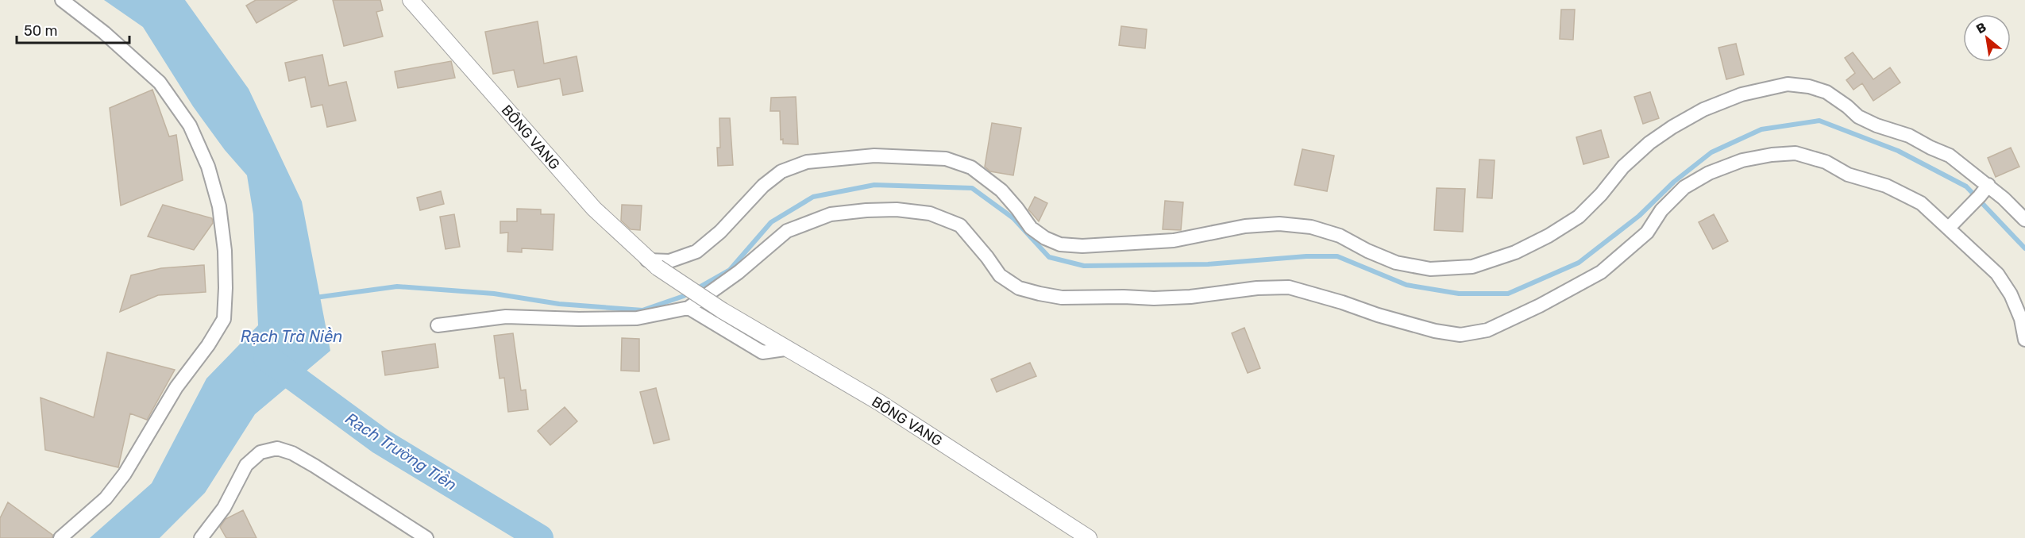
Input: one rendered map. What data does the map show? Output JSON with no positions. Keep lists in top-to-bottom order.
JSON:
{
  "streets": {
    "street": ["BÔNG VANG"]
  },
  "water": ["Rạch Trà Niền", "Rạch Trường Tiền"],
  "scale_bar": "50 m",
  "north": "top left"
}
